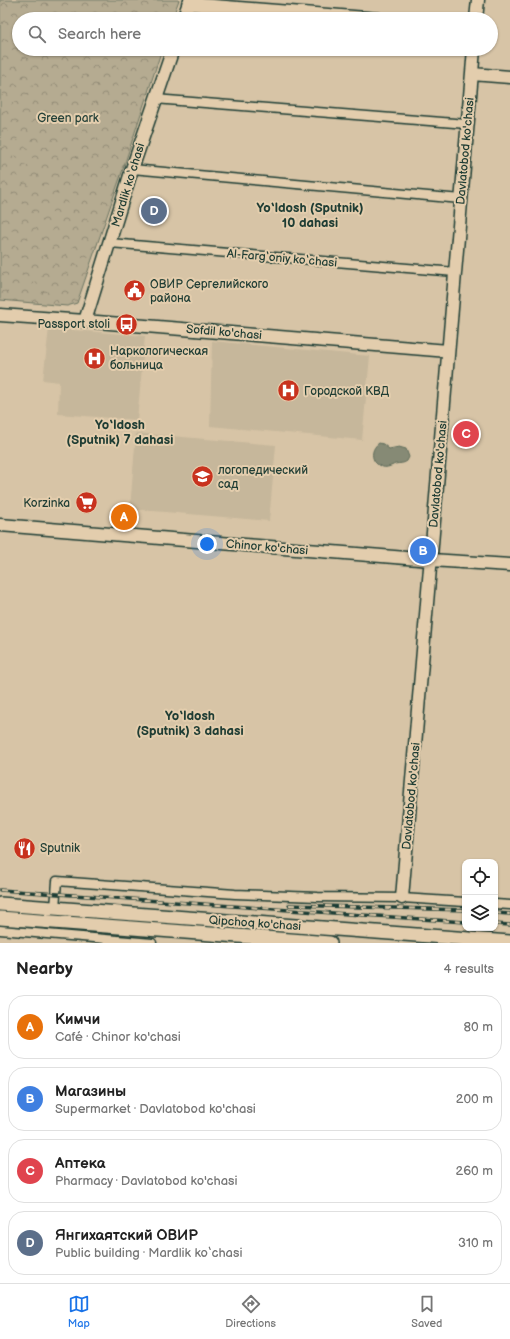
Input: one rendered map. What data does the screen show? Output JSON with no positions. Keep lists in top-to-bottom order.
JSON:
{
  "streets": {
    "main road": ["Qipchoq ko'chasi"],
    "street": [
      "Davlatobod ko'chasi",
      "Mardlik ko‘chasi",
      "Al-Farg‘oniy ko‘chasi",
      "Sofdil ko'chasi",
      "Chinor ko'chasi"
    ]
  },
  "crossings": [
    ["Davlatobod ko'chasi", "Al-Farg‘oniy ko‘chasi"],
    ["Davlatobod ko'chasi", "Sofdil ko'chasi"],
    ["Davlatobod ko'chasi", "Chinor ko'chasi"],
    ["Mardlik ko‘chasi", "Al-Farg‘oniy ko‘chasi"],
    ["Mardlik ko‘chasi", "Sofdil ko'chasi"]
  ],
  "districts": ["Yo‘ldosh (Sputnik) 10 dahasi", "Yo‘ldosh (Sputnik) 7 dahasi", "Yo‘ldosh (Sputnik) 3 dahasi"],
  "parks": ["Green park"],
  "places": {
    "public building": ["ОВИР Сергелийского района"],
    "bus stop": ["Passport stoli"],
    "hospital": ["Наркологическая больница", "Городской КВД"],
    "school or university": ["логопедический сад"],
    "supermarket": ["Korzinka"],
    "restaurant": ["Sputnik"]
  },
  "page": {
    "search": "Search here",
    "pins": [
      "D",
      "C",
      "A",
      "B"
    ],
    "heading": ["Nearby", "4 results"],
    "list": [
      {
        "mark": "A",
        "name": "Кимчи",
        "note": "Café · Chinor ko'chasi",
        "value": "80 m"
      },
      {
        "mark": "B",
        "name": "Магазины",
        "note": "Supermarket · Davlatobod ko'chasi",
        "value": "200 m"
      },
      {
        "mark": "C",
        "name": "Аптека",
        "note": "Pharmacy · Davlatobod ko'chasi",
        "value": "260 m"
      },
      {
        "mark": "D",
        "name": "Янгихаятский ОВИР",
        "note": "Public building · Mardlik ko‘chasi",
        "value": "310 m"
      }
    ],
    "nav": ["Map", "Directions", "Saved"]
  }
}
